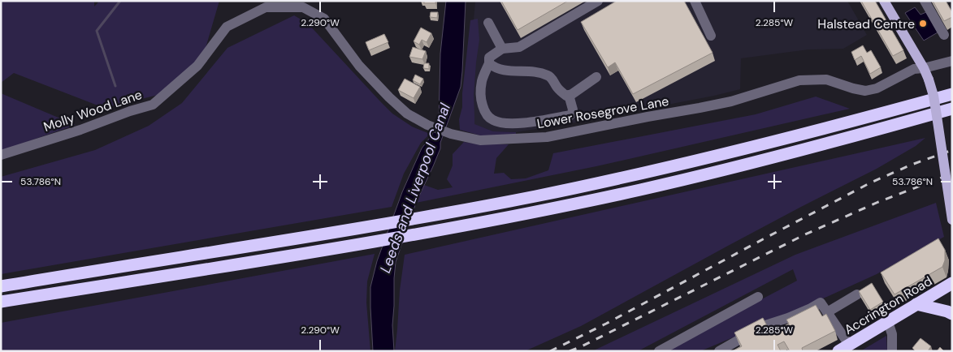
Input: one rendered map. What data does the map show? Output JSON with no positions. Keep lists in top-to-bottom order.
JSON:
{
  "streets": {
    "highway": ["Accrington Road"],
    "street": ["Molly Wood Lane", "Lower Rosegrove Lane"]
  },
  "crossings": [
    ["Molly Wood Lane", "Lower Rosegrove Lane"]
  ],
  "water": ["Leeds and Liverpool Canal"],
  "places": ["Halstead Centre"],
  "coordinates": ["2.290°W", "2.285°W", "53.786°N"]
}
